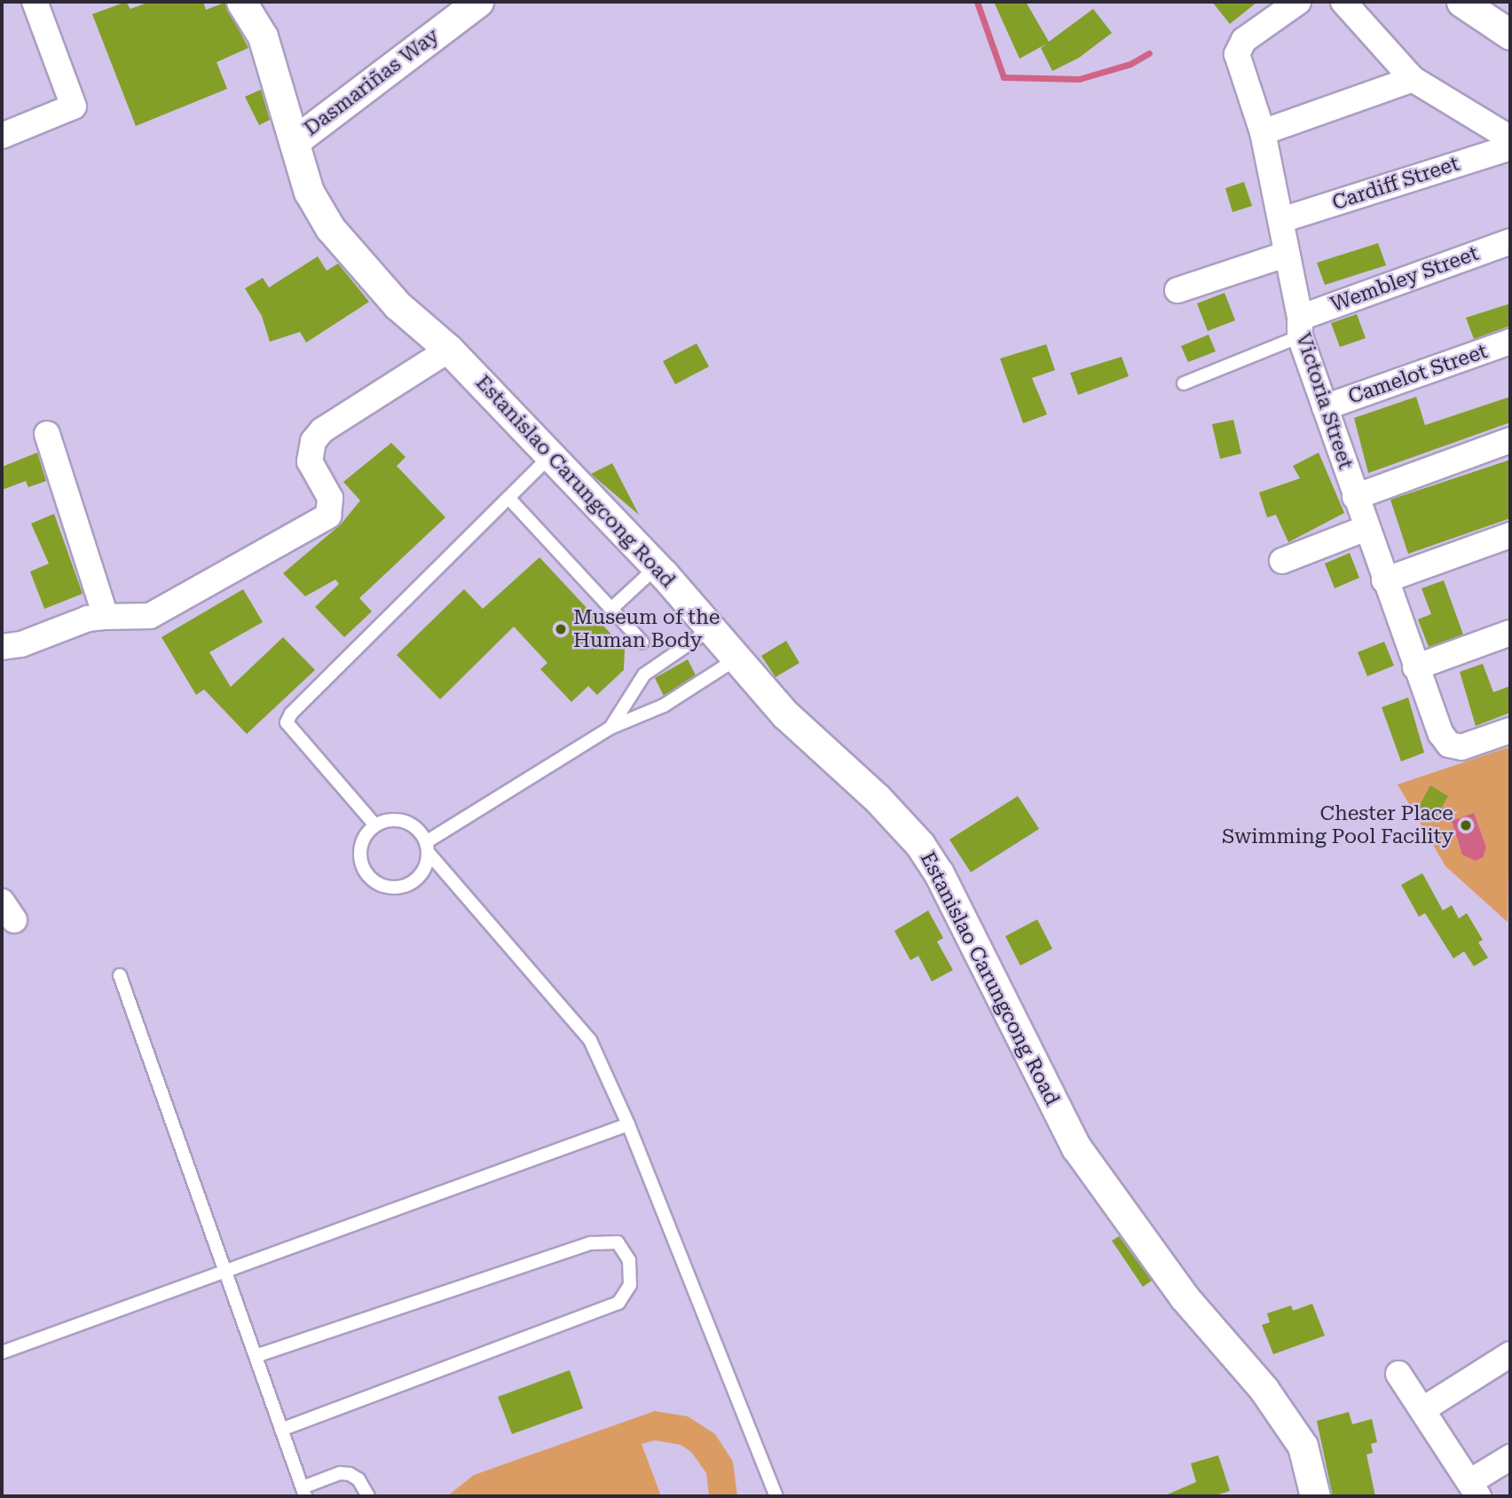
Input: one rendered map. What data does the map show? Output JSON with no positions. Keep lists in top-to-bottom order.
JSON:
{
  "streets": {
    "street": [
      "Dasmariñas Way",
      "Cardiff Street",
      "Wembley Street",
      "Camelot Street",
      "Victoria Street",
      "Estanislao Carungcong Road"
    ]
  },
  "crossings": [
    ["Dasmariñas Way", "Estanislao Carungcong Road"],
    ["Cardiff Street", "Victoria Street"],
    ["Wembley Street", "Victoria Street"],
    ["Camelot Street", "Victoria Street"]
  ],
  "places": ["Museum of the Human Body", "Chester Place Swimming Pool Facility"]
}
